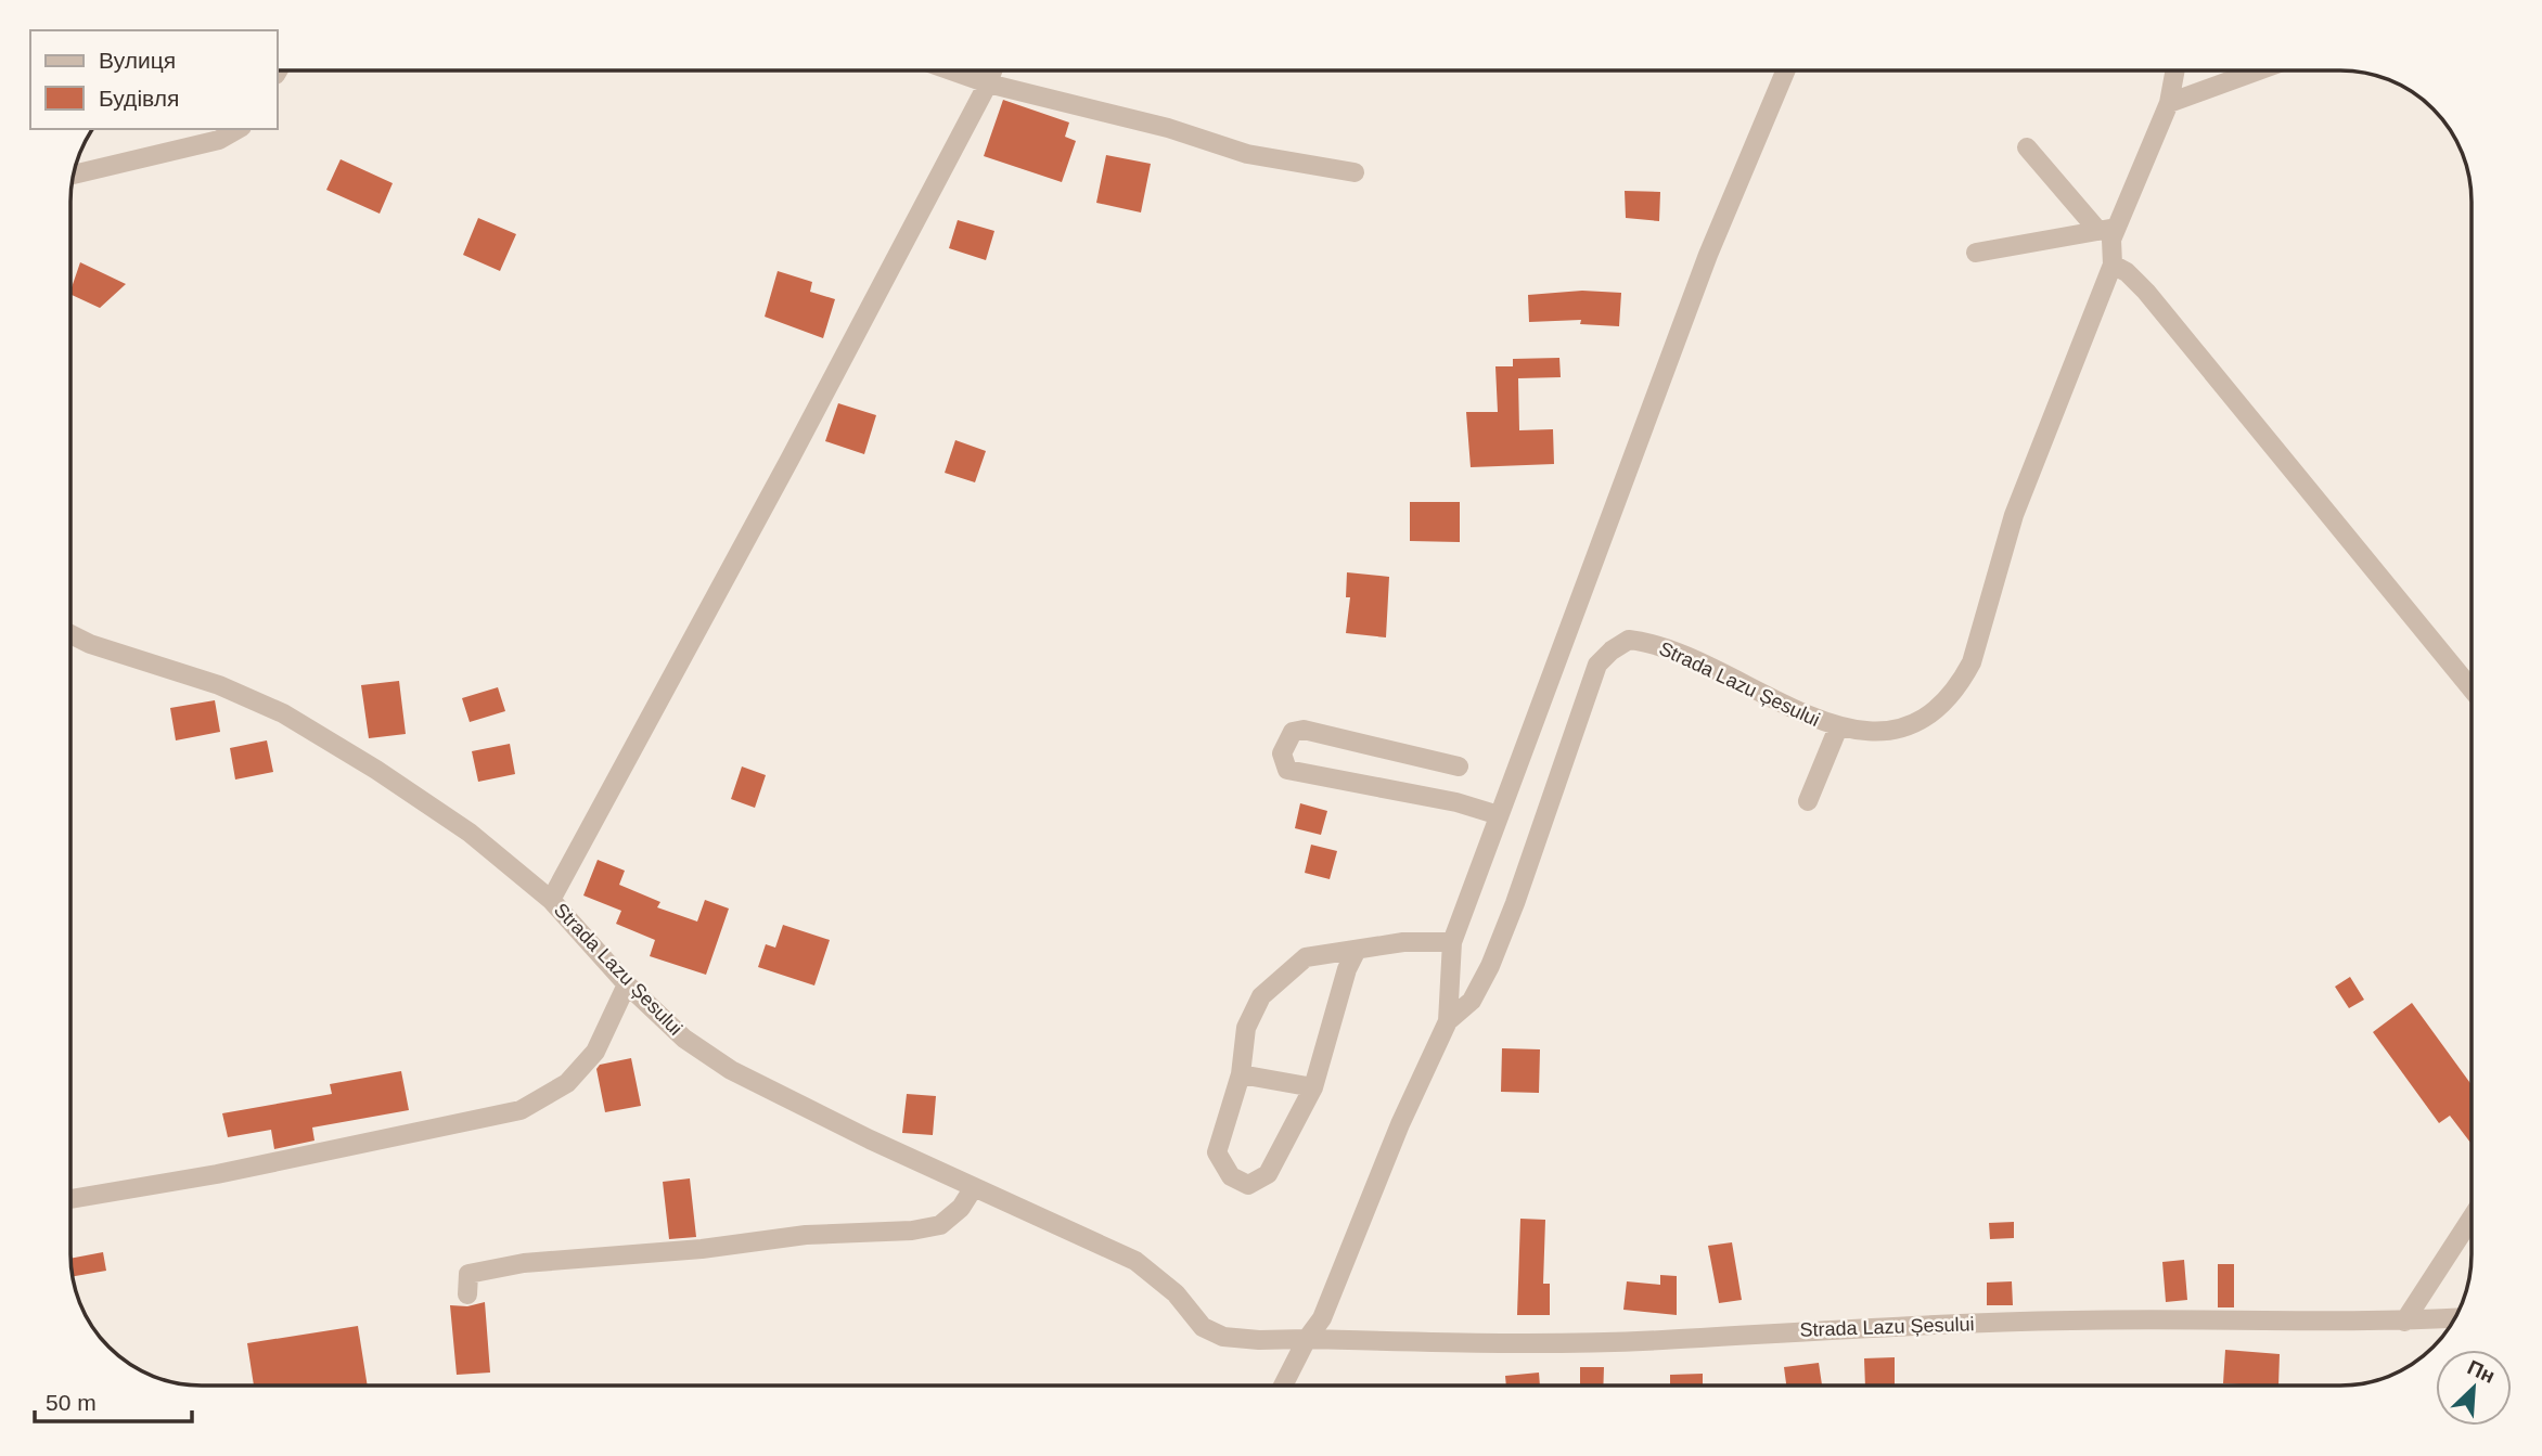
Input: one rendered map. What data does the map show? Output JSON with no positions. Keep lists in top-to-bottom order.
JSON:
{
  "streets": {
    "street": ["Strada Lazu Șesului"]
  },
  "legend": ["Вулиця", "Будівля"],
  "scale_bar": "50 m",
  "north": "top right"
}
